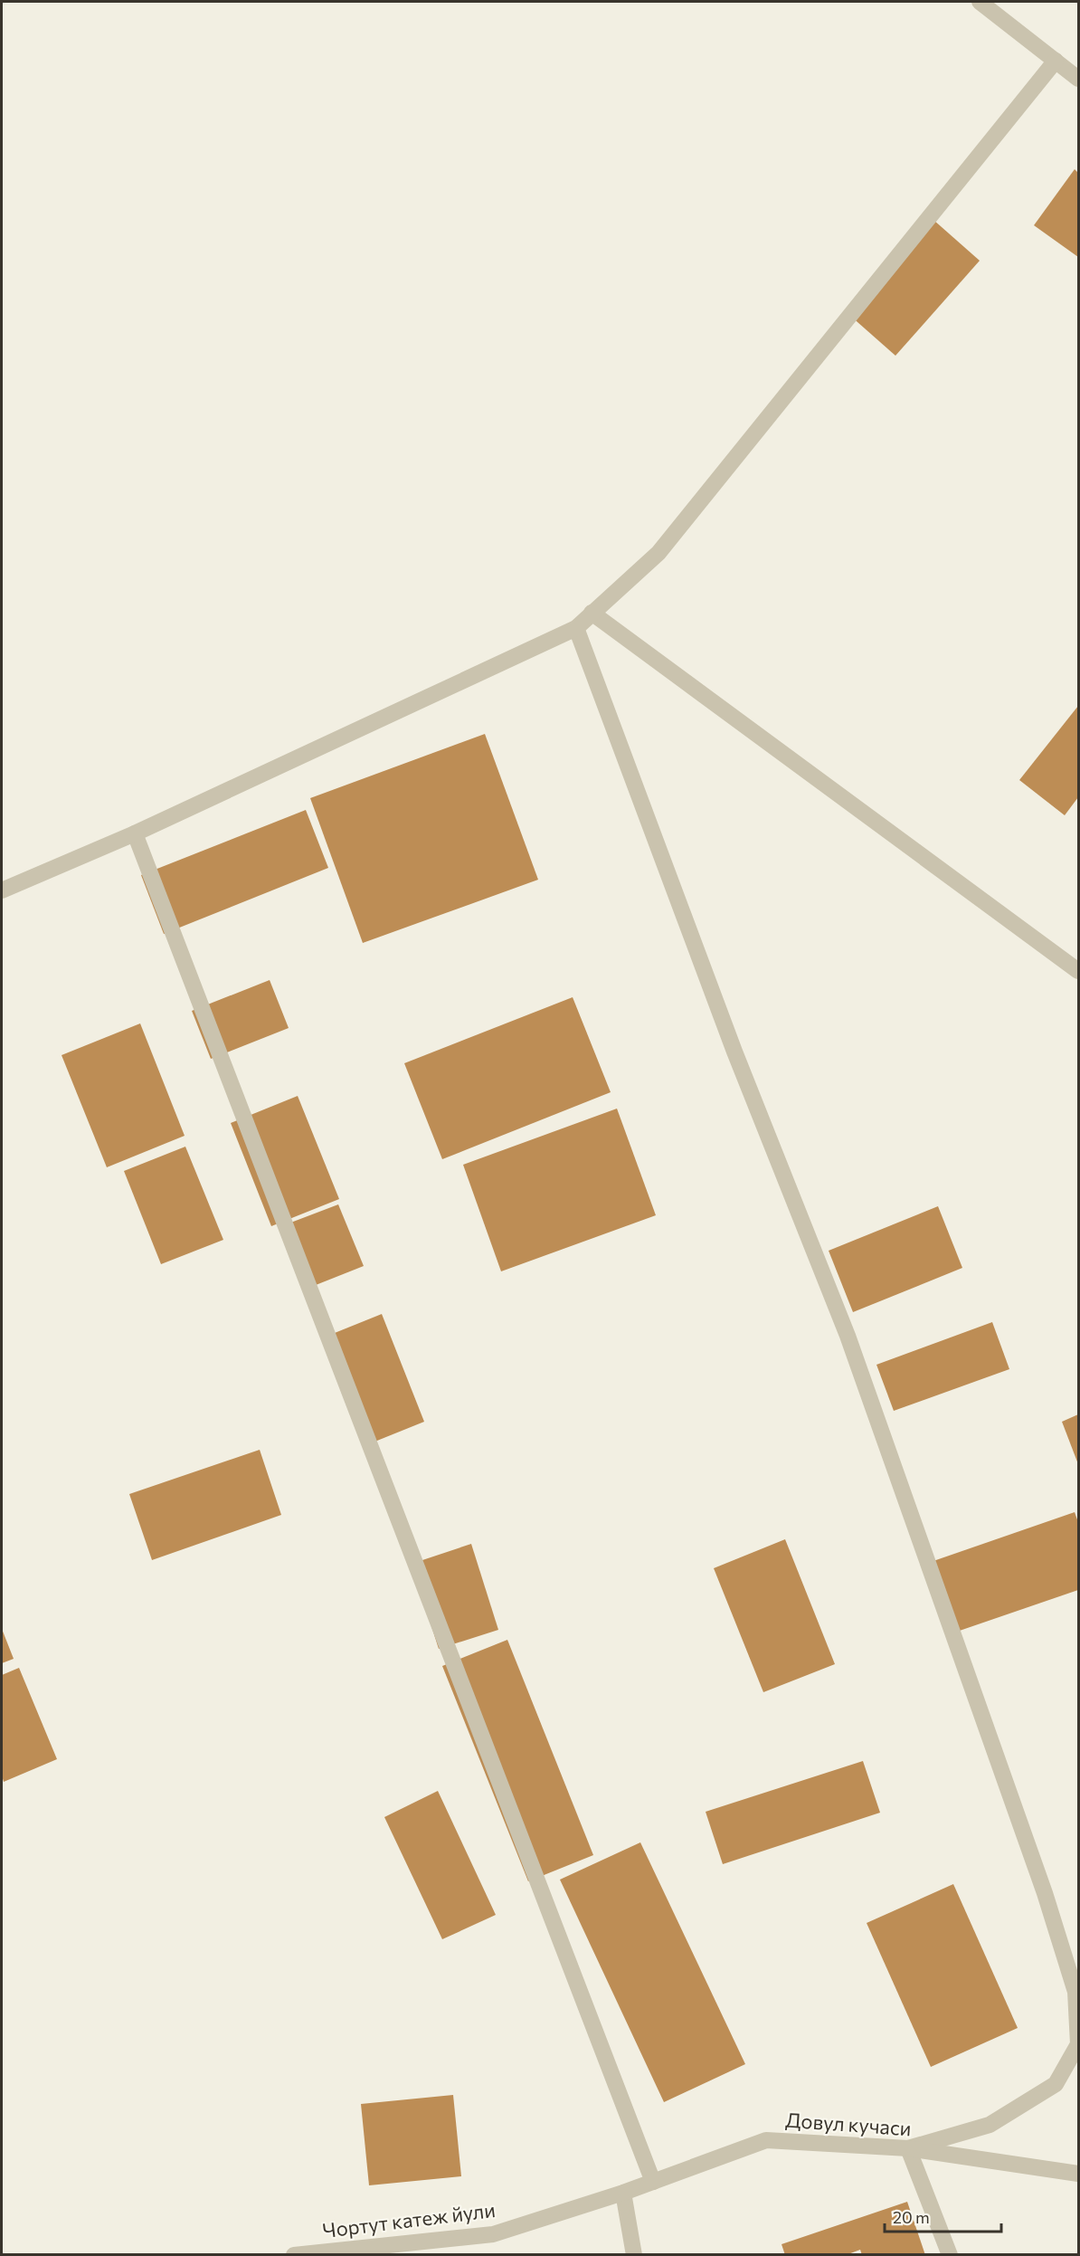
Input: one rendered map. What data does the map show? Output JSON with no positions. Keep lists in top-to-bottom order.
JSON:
{
  "streets": {
    "street": ["Довул кучаси", "Чортут катеж йули"]
  },
  "crossings": [
    ["Довул кучаси", "Чортут катеж йули"]
  ],
  "scale_bar": "20 m"
}
